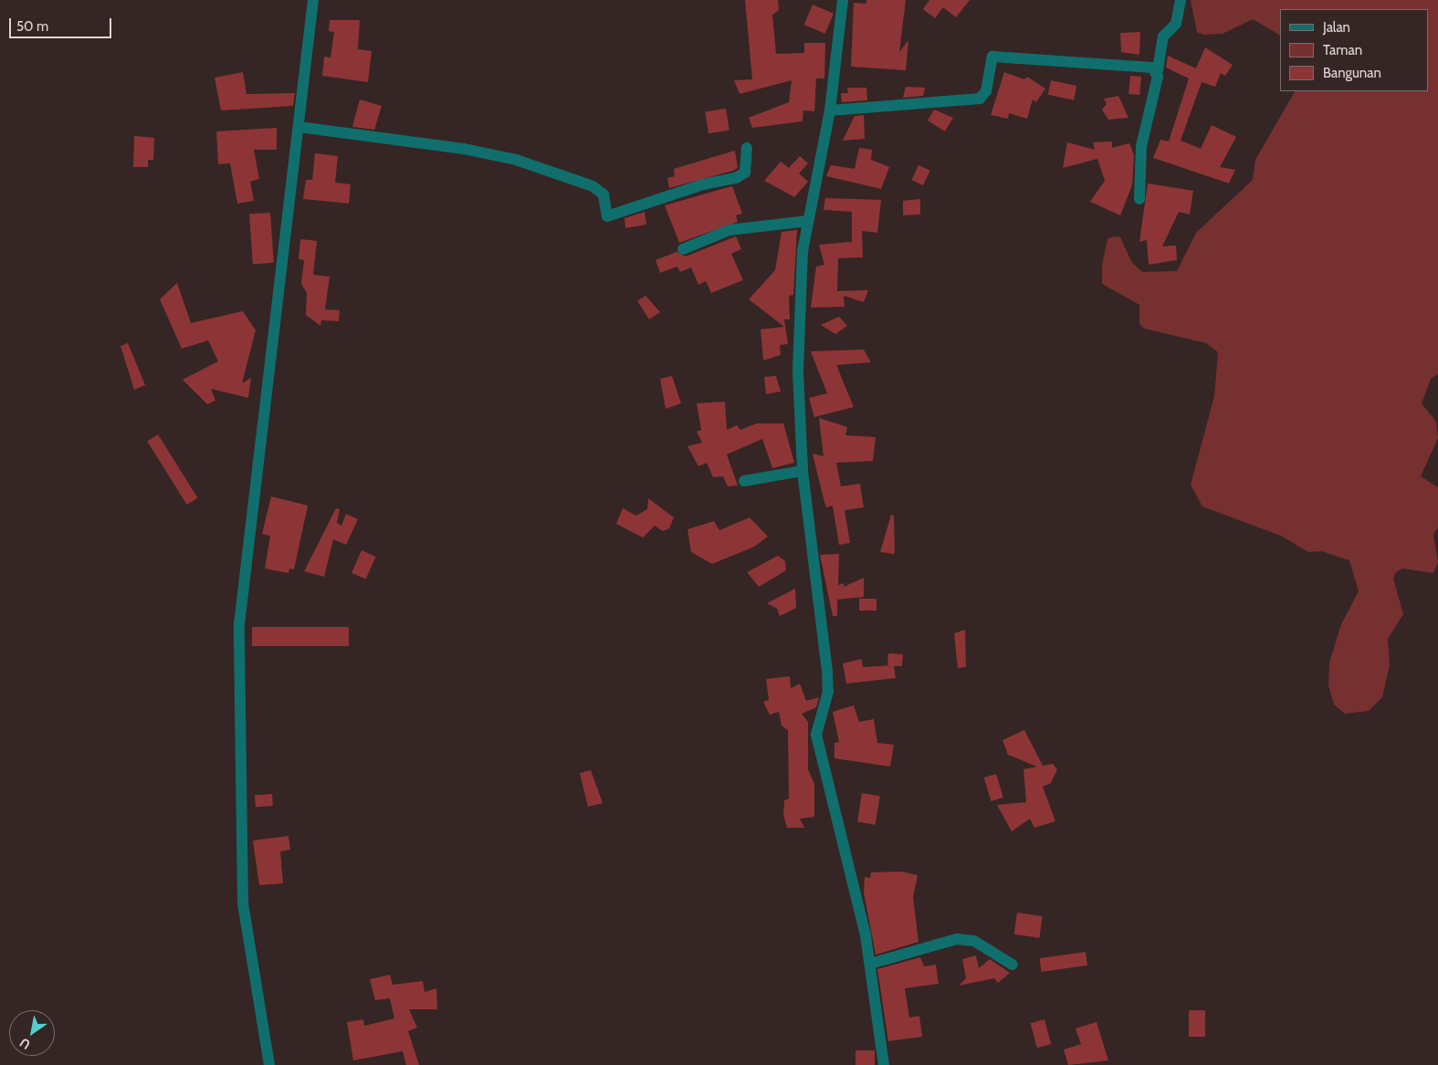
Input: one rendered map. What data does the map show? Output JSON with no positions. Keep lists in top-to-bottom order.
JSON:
{
  "legend": ["Jalan", "Taman", "Bangunan"],
  "scale_bar": "50 m",
  "north": "bottom left"
}
